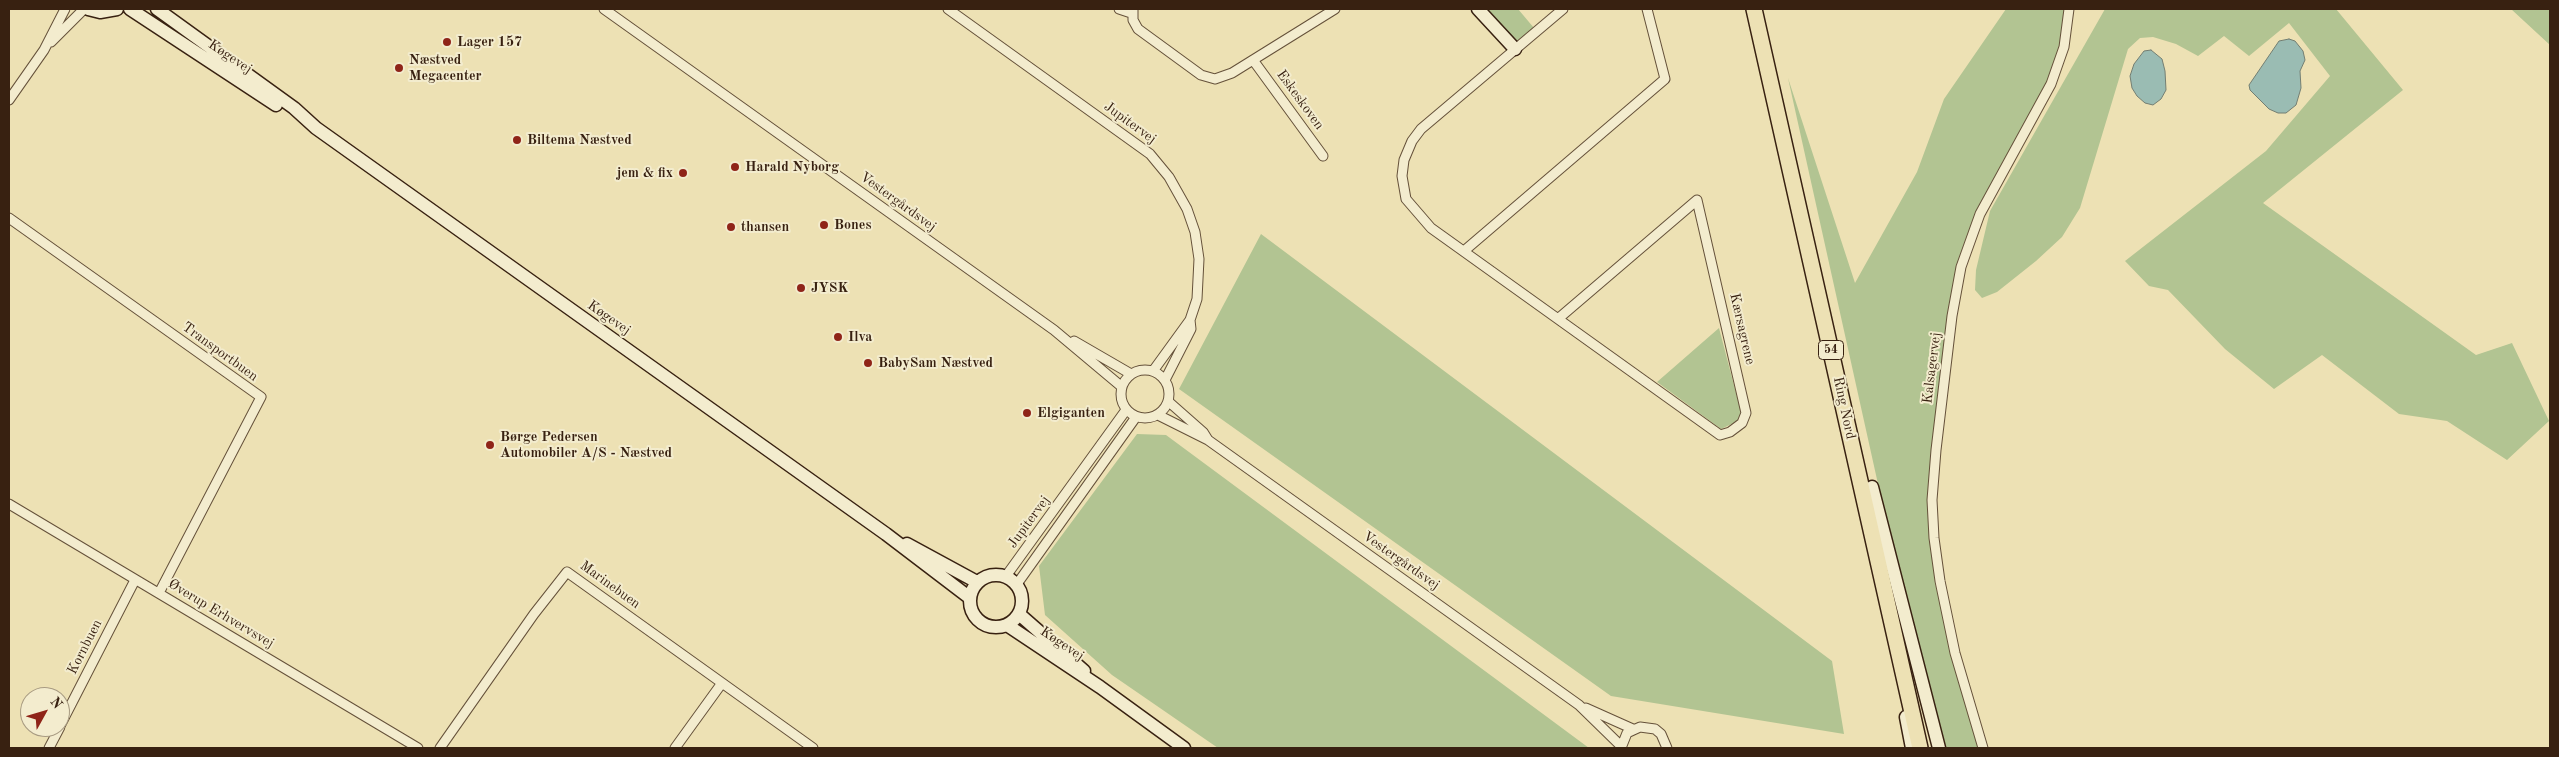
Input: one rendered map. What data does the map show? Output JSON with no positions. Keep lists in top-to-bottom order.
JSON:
{
  "streets": {
    "highway": ["54", "Ring Nord"],
    "street": [
      "Køgevej",
      "Eskeskoven",
      "Jupitervej",
      "Vestergårdsvej",
      "Kærsagrene",
      "Transportbuen",
      "Kalsagervej",
      "Marinebuen",
      "Øverup Erhvervsvej",
      "Kornbuen"
    ]
  },
  "crossings": [
    ["Køgevej", "Jupitervej"],
    ["Jupitervej", "Vestergårdsvej"],
    ["54", "Ring Nord"],
    ["Transportbuen", "Øverup Erhvervsvej"],
    ["Øverup Erhvervsvej", "Kornbuen"]
  ],
  "places": [
    "Lager 157",
    "Næstved Megacenter",
    "Biltema Næstved",
    "Harald Nyborg",
    "jem & fix",
    "Bones",
    "thansen",
    "JYSK",
    "Ilva",
    "BabySam Næstved",
    "Elgiganten",
    "Børge Pedersen Automobiler A/S - Næstved"
  ],
  "north": "top right"
}
